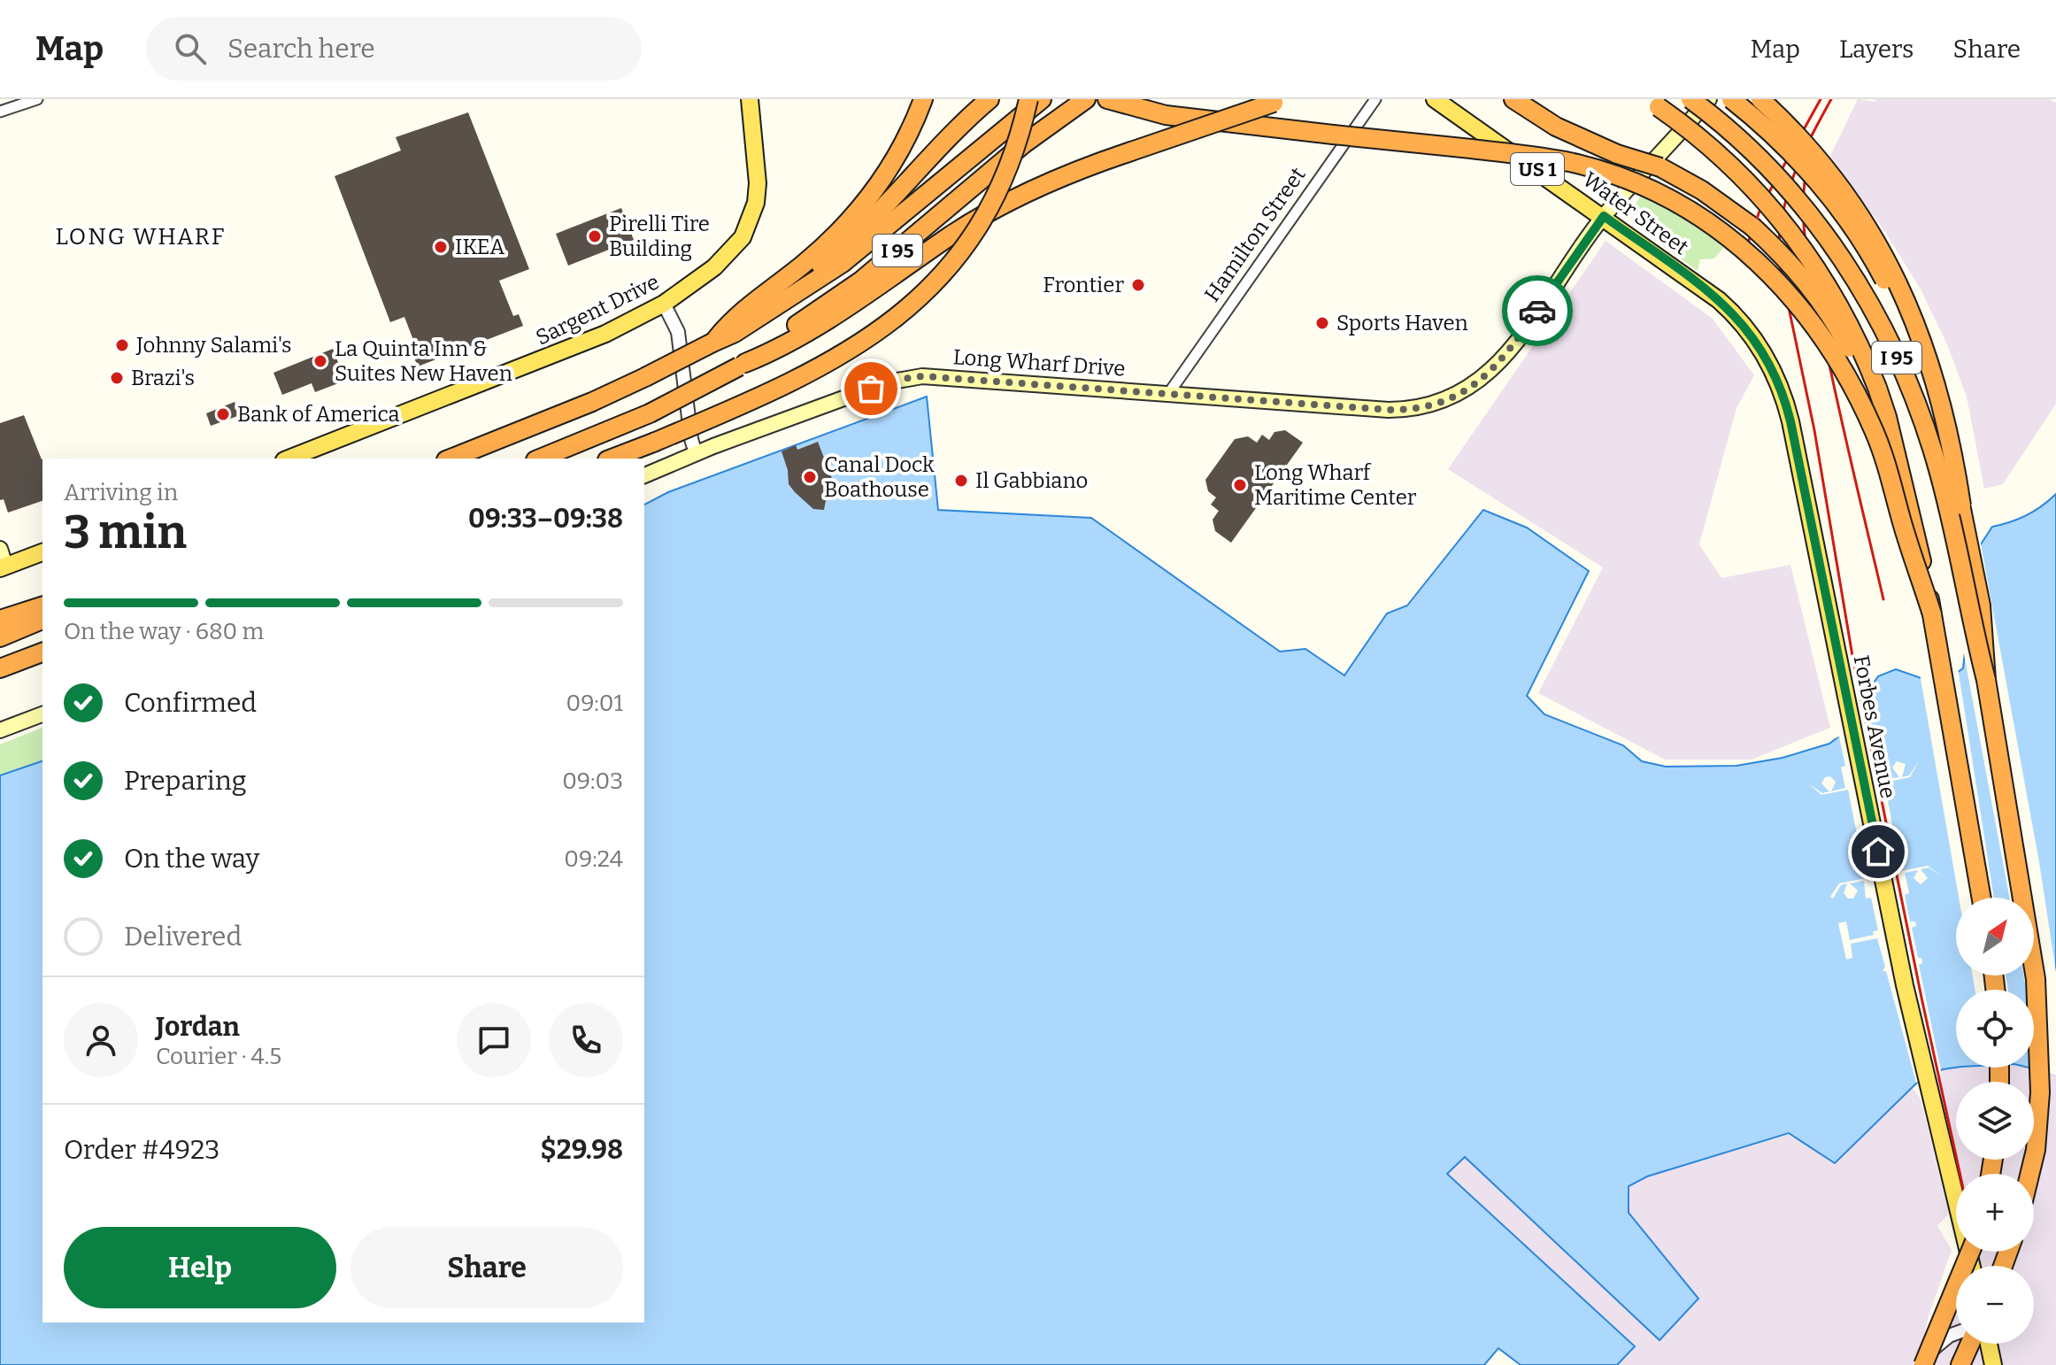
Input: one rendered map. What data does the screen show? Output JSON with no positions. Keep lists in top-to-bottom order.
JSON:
{
  "streets": {
    "highway": ["I 95"],
    "main road": [
      "US 1",
      "Water Street",
      "Sargent Drive",
      "Long Wharf Drive",
      "Forbes Avenue"
    ],
    "street": ["Hamilton Street"]
  },
  "crossings": [
    ["Water Street", "Long Wharf Drive"],
    ["Water Street", "Forbes Avenue"],
    ["Hamilton Street", "Long Wharf Drive"]
  ],
  "districts": ["LONG WHARF"],
  "places": [
    "Pirelli Tire Building",
    "IKEA",
    "Frontier",
    "Sports Haven",
    "Johnny Salami's",
    "La Quinta Inn & Suites New Haven",
    "Brazi's",
    "Bank of America",
    "Canal Dock Boathouse",
    "Il Gabbiano",
    "Long Wharf Maritime Center"
  ],
  "north": "top right",
  "page": {
    "header": "Map",
    "search": "Search here",
    "nav": ["Map", "Layers", "Share"],
    "heading": ["3 min", "Arriving in", "09:33–09:38"],
    "panel": [
      "Jordan",
      "Courier · 4.5",
      "Order #4923",
      "$29.98"
    ],
    "bar": "On the way · 680 m",
    "list": [
      ["Confirmed", "09:01"],
      ["Preparing", "09:03"],
      ["On the way", "09:24"],
      "Delivered"
    ],
    "map_buttons": ["+", "−"],
    "buttons": ["Help", "Share"]
  }
}
